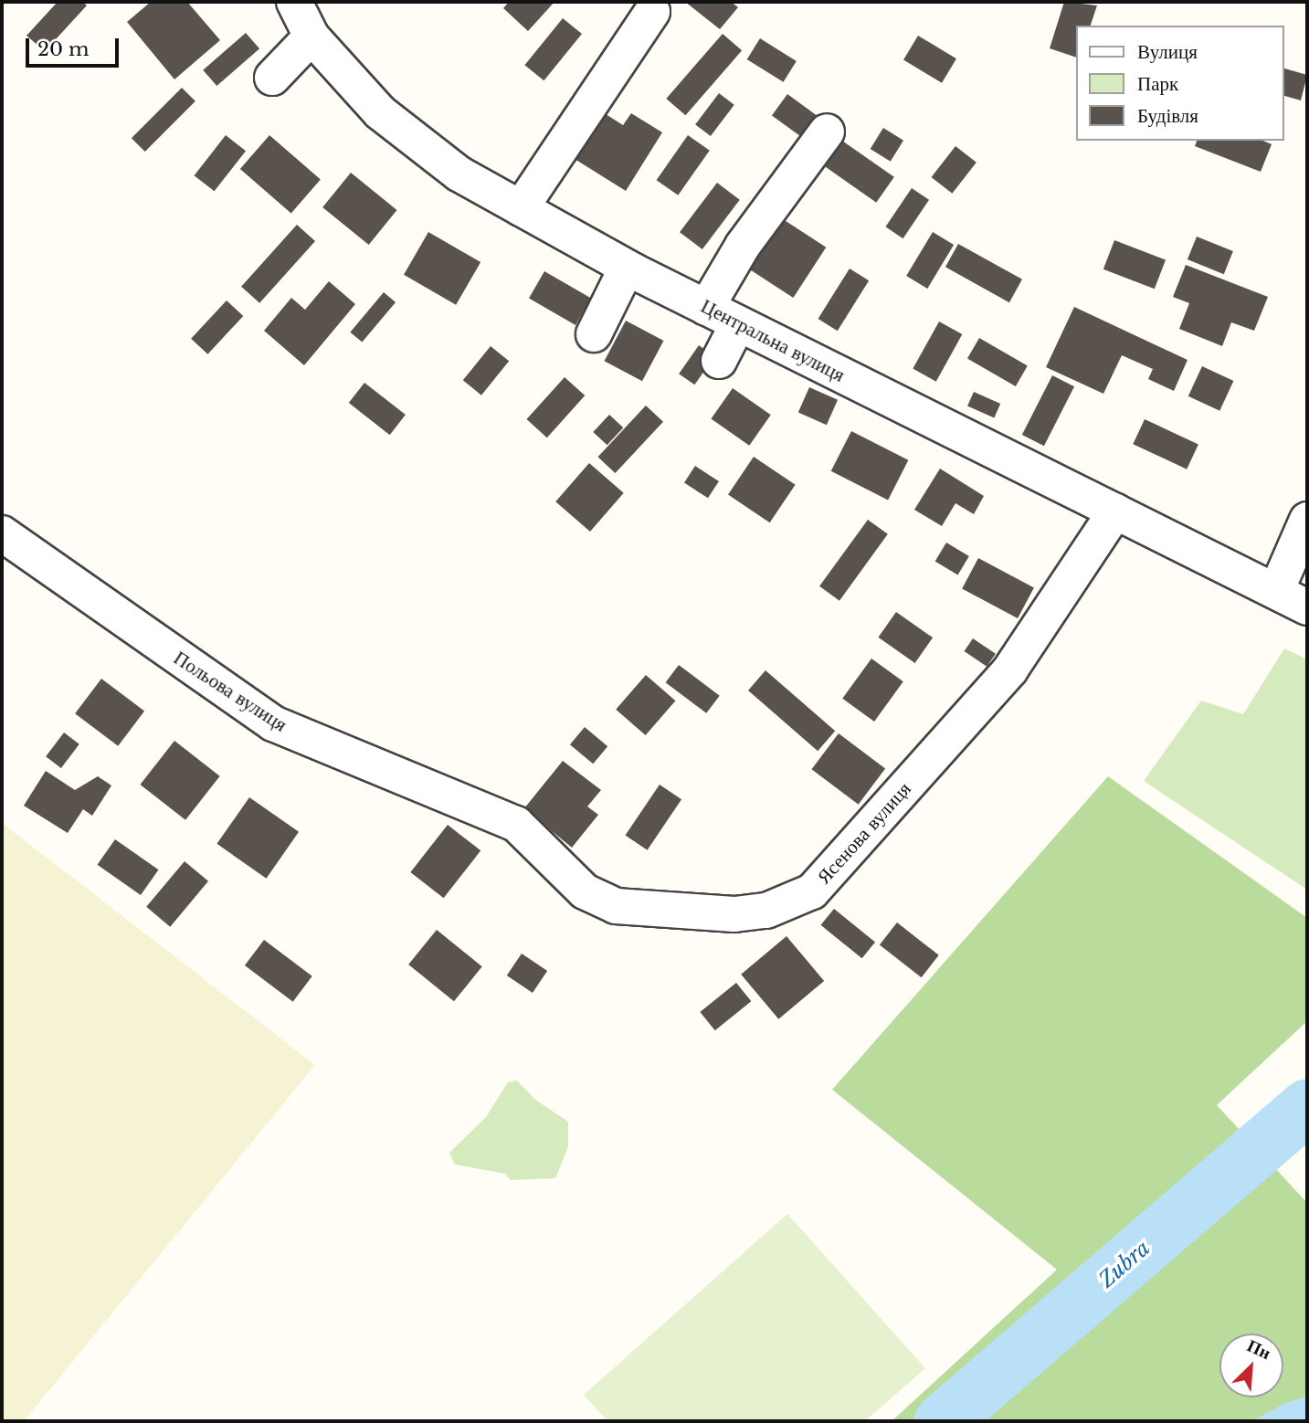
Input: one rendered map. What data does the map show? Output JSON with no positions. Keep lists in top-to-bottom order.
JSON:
{
  "streets": {
    "street": ["Центральна вулиця", "Польова вулиця", "Ясенова вулиця"]
  },
  "crossings": [
    ["Центральна вулиця", "Ясенова вулиця"],
    ["Польова вулиця", "Ясенова вулиця"]
  ],
  "water": ["Zubra"],
  "legend": ["Вулиця", "Парк", "Будівля"],
  "scale_bar": "20 m",
  "north": "top right"
}
